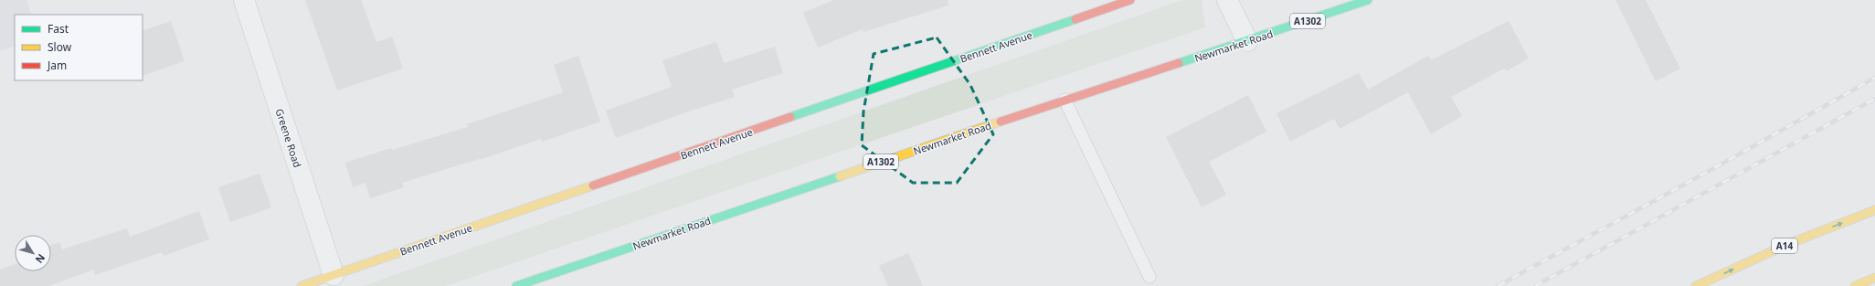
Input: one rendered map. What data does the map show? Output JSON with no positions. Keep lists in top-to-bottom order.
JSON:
{
  "streets": {
    "main road": [
      "A1302",
      "Newmarket Road",
      "Bennett Avenue",
      "A14"
    ],
    "street": ["Greene Road"]
  },
  "crossings": [
    ["Bennett Avenue", "Greene Road"]
  ],
  "legend": ["Fast", "Slow", "Jam"],
  "north": "bottom right"
}
